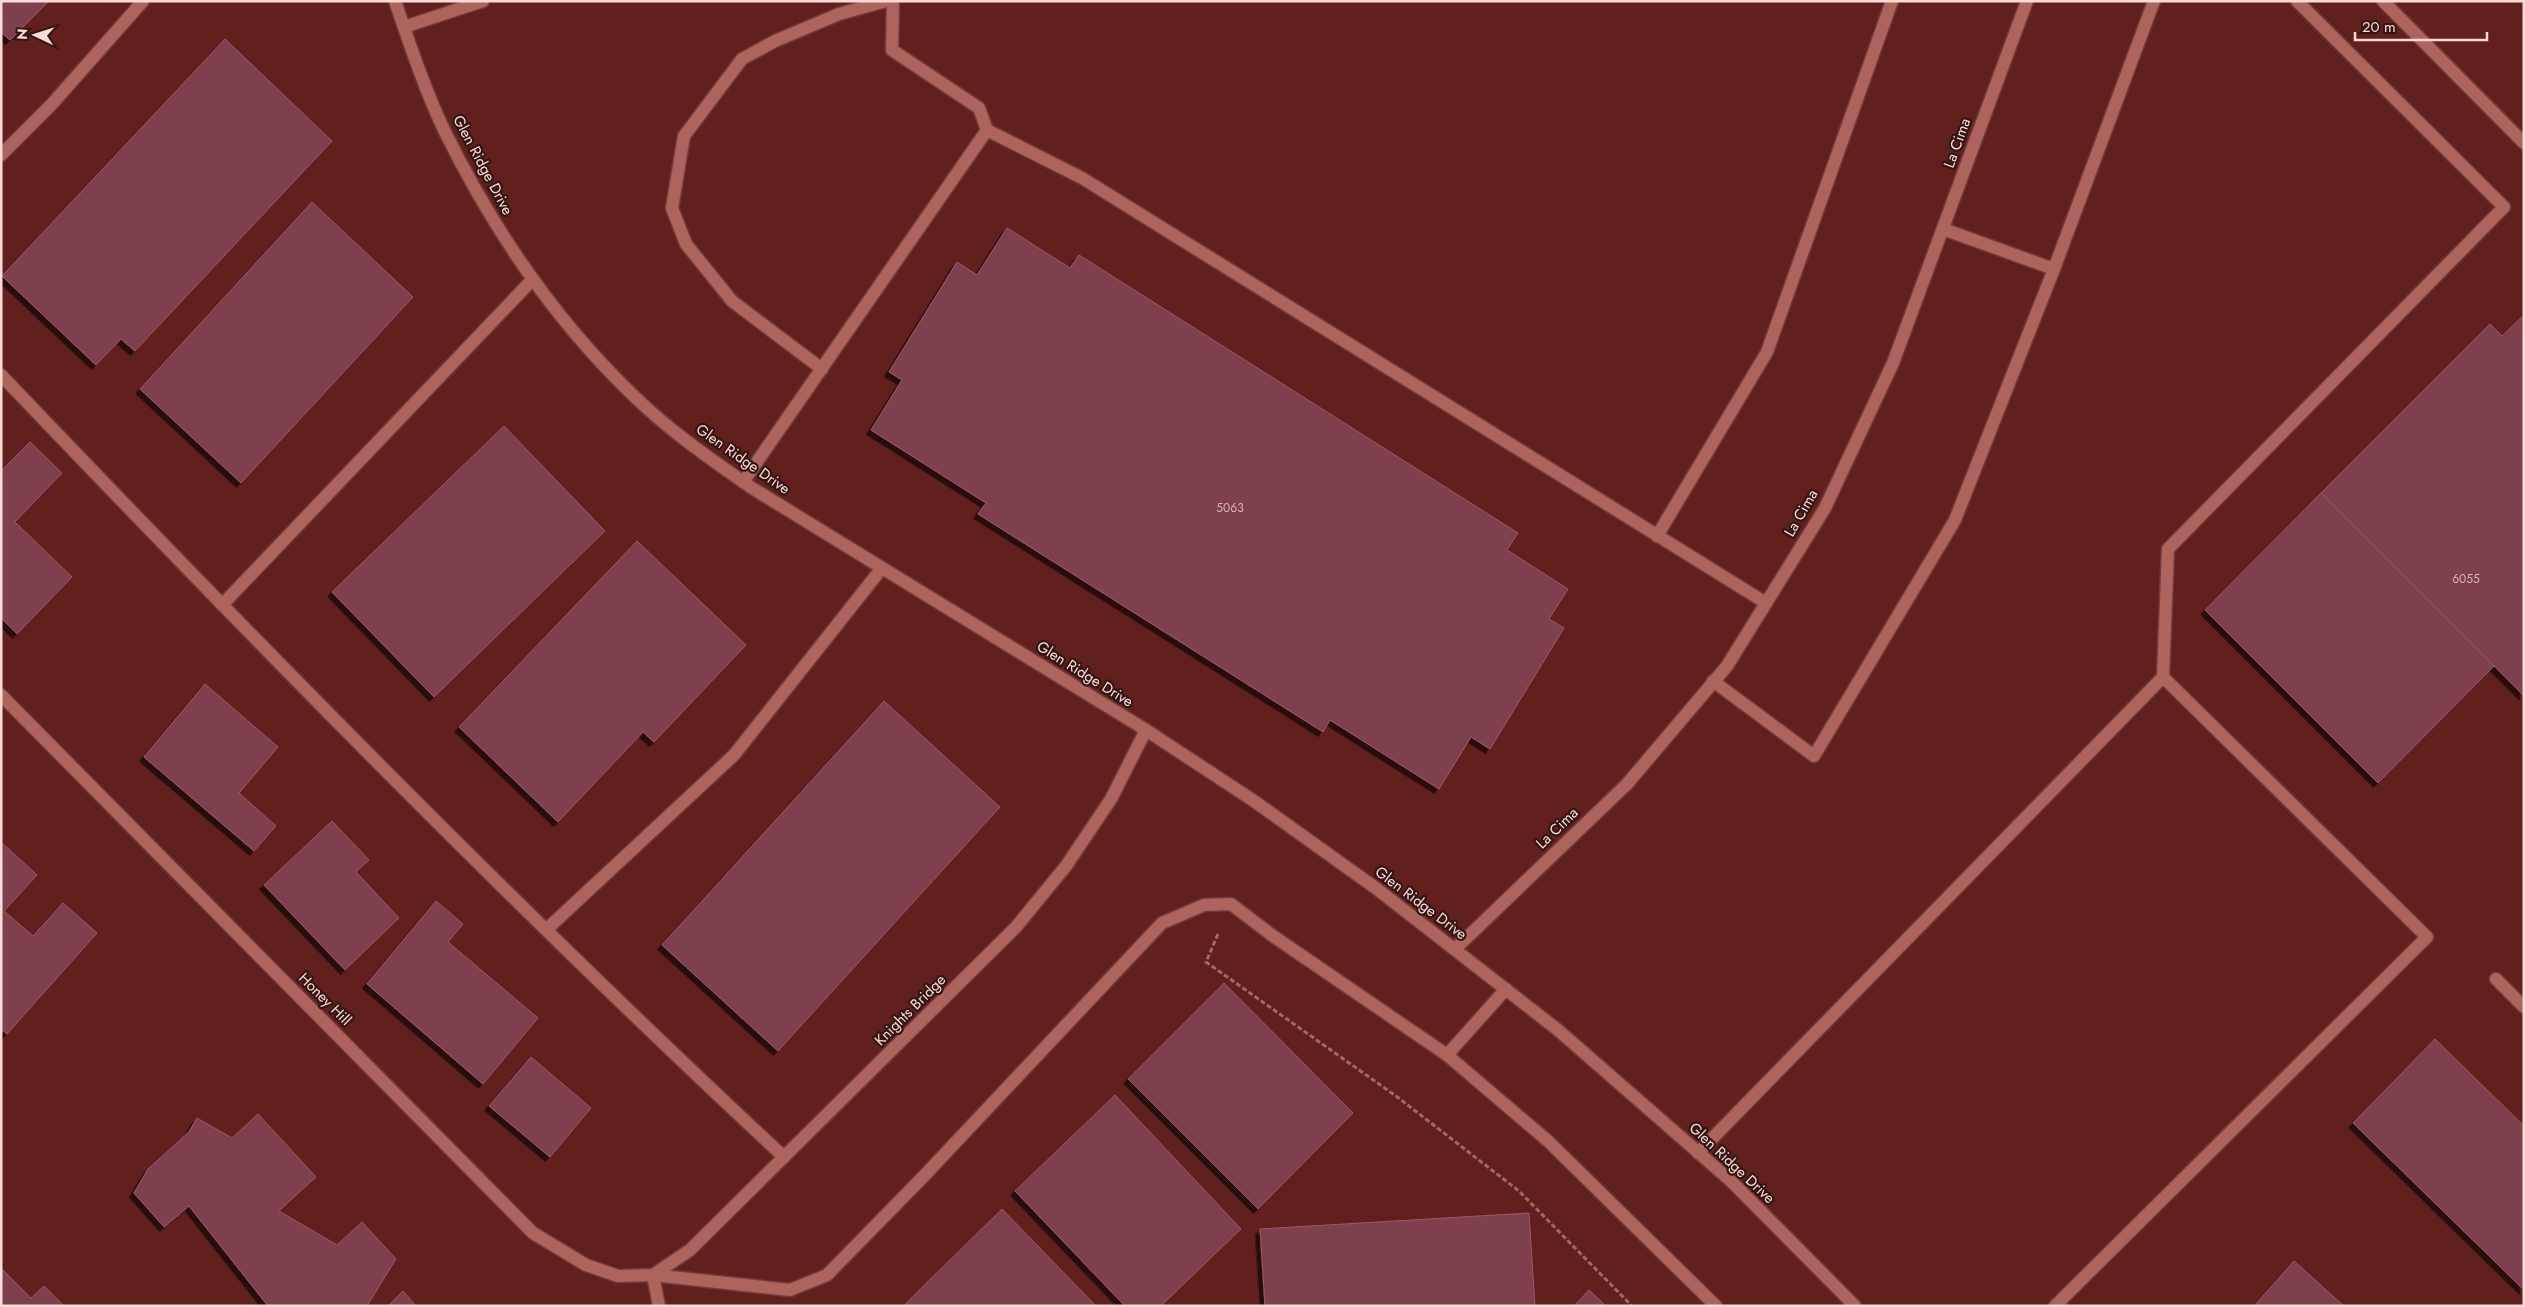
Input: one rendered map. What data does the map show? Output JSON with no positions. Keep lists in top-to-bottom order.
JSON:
{
  "streets": {
    "street": [
      "La Cima",
      "Glen Ridge Drive",
      "Honey Hill",
      "Knights Bridge"
    ]
  },
  "crossings": [
    ["La Cima", "Glen Ridge Drive"],
    ["Glen Ridge Drive", "Knights Bridge"],
    ["Honey Hill", "Knights Bridge"]
  ],
  "house_numbers": ["5063", "6055"],
  "scale_bar": "20 m",
  "north": "left"
}
